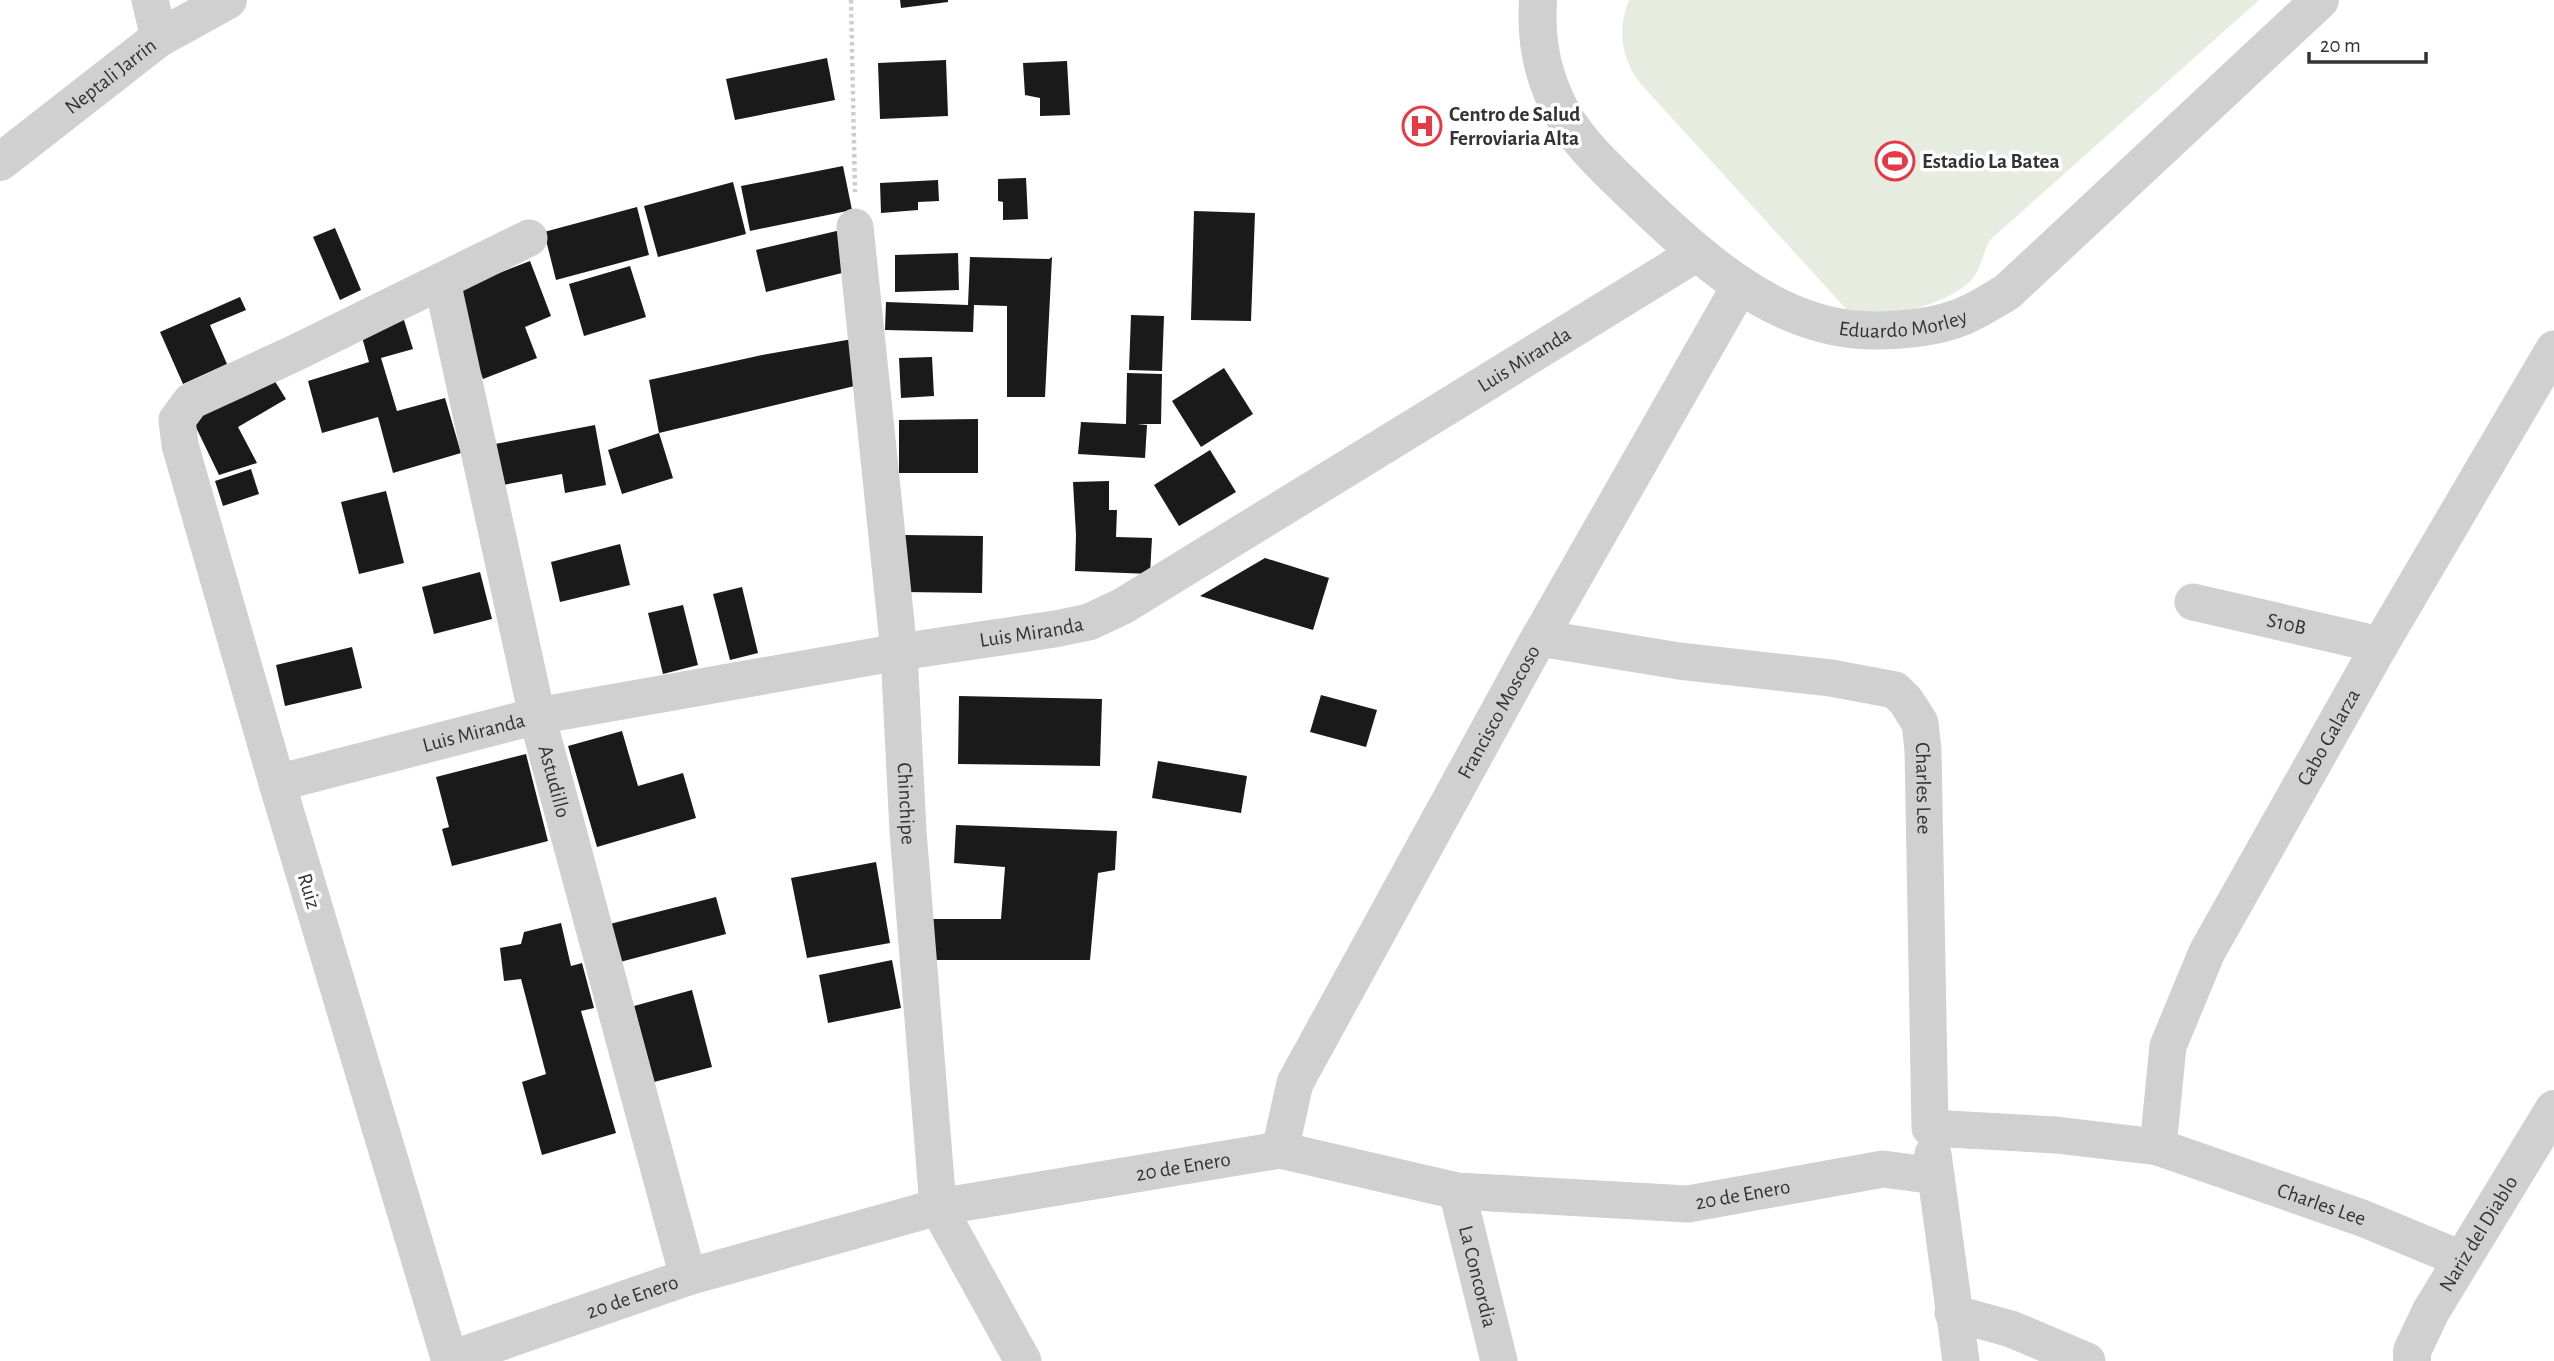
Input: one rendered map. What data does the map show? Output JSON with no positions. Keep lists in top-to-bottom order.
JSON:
{
  "streets": {
    "street": [
      "Neptali Jarrin",
      "Eduardo Morley",
      "Luis Miranda",
      "S10B",
      "Francisco Moscoso",
      "Cabo Galarza",
      "Astudillo",
      "Charles Lee",
      "Chinchipe",
      "Ruiz",
      "20 de Enero",
      "Nariz del Diablo",
      "La Concordia"
    ]
  },
  "crossings": [
    ["Eduardo Morley", "Luis Miranda"],
    ["Eduardo Morley", "Francisco Moscoso"],
    ["Luis Miranda", "Astudillo"],
    ["Luis Miranda", "Chinchipe"],
    ["Luis Miranda", "Ruiz"],
    ["S10B", "Cabo Galarza"],
    ["Francisco Moscoso", "Charles Lee"],
    ["Francisco Moscoso", "20 de Enero"],
    ["Cabo Galarza", "Charles Lee"],
    ["Astudillo", "Ruiz"],
    ["Astudillo", "20 de Enero"],
    ["Charles Lee", "20 de Enero"],
    ["Charles Lee", "Nariz del Diablo"],
    ["Chinchipe", "20 de Enero"],
    ["Ruiz", "20 de Enero"],
    ["20 de Enero", "La Concordia"]
  ],
  "places": {
    "hospital": ["Centro de Salud Ferroviaria Alta"],
    "sports": ["Estadio La Batea"]
  },
  "scale_bar": "20 m"
}
